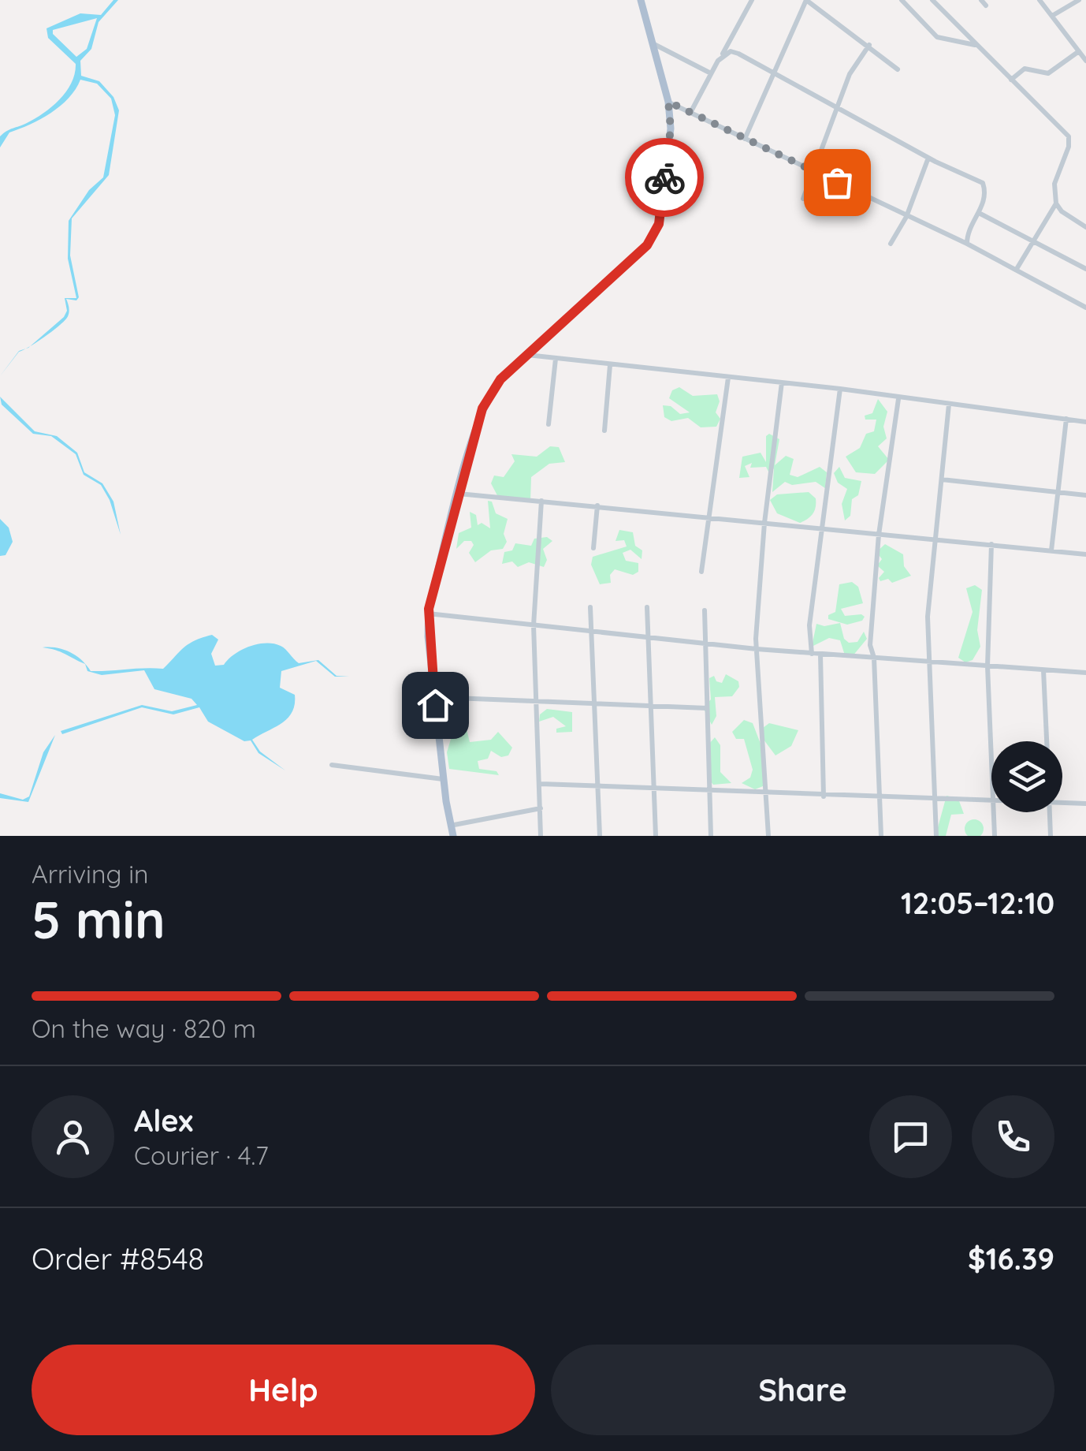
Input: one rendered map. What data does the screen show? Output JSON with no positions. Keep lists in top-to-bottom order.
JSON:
{
  "page": {
    "heading": ["5 min", "Arriving in", "12:05–12:10"],
    "panel": [
      "Alex",
      "Courier · 4.7",
      "Order #8548",
      "$16.39"
    ],
    "bar": "On the way · 820 m",
    "buttons": ["Help", "Share"]
  }
}
